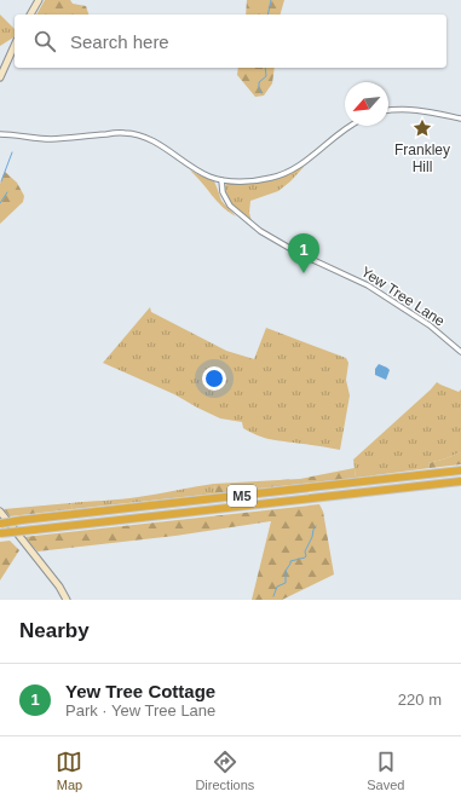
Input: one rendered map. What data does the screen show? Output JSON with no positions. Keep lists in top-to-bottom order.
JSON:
{
  "streets": {
    "highway": ["M5"],
    "street": ["Yew Tree Lane"]
  },
  "places": {
    "place": ["Frankley Hill"]
  },
  "north": "bottom left",
  "page": {
    "search": "Search here",
    "pins": "1",
    "heading": "Nearby",
    "list": [
      {
        "mark": "1",
        "name": "Yew Tree Cottage",
        "note": "Park · Yew Tree Lane",
        "value": "220 m"
      }
    ],
    "nav": ["Map", "Directions", "Saved"]
  }
}
